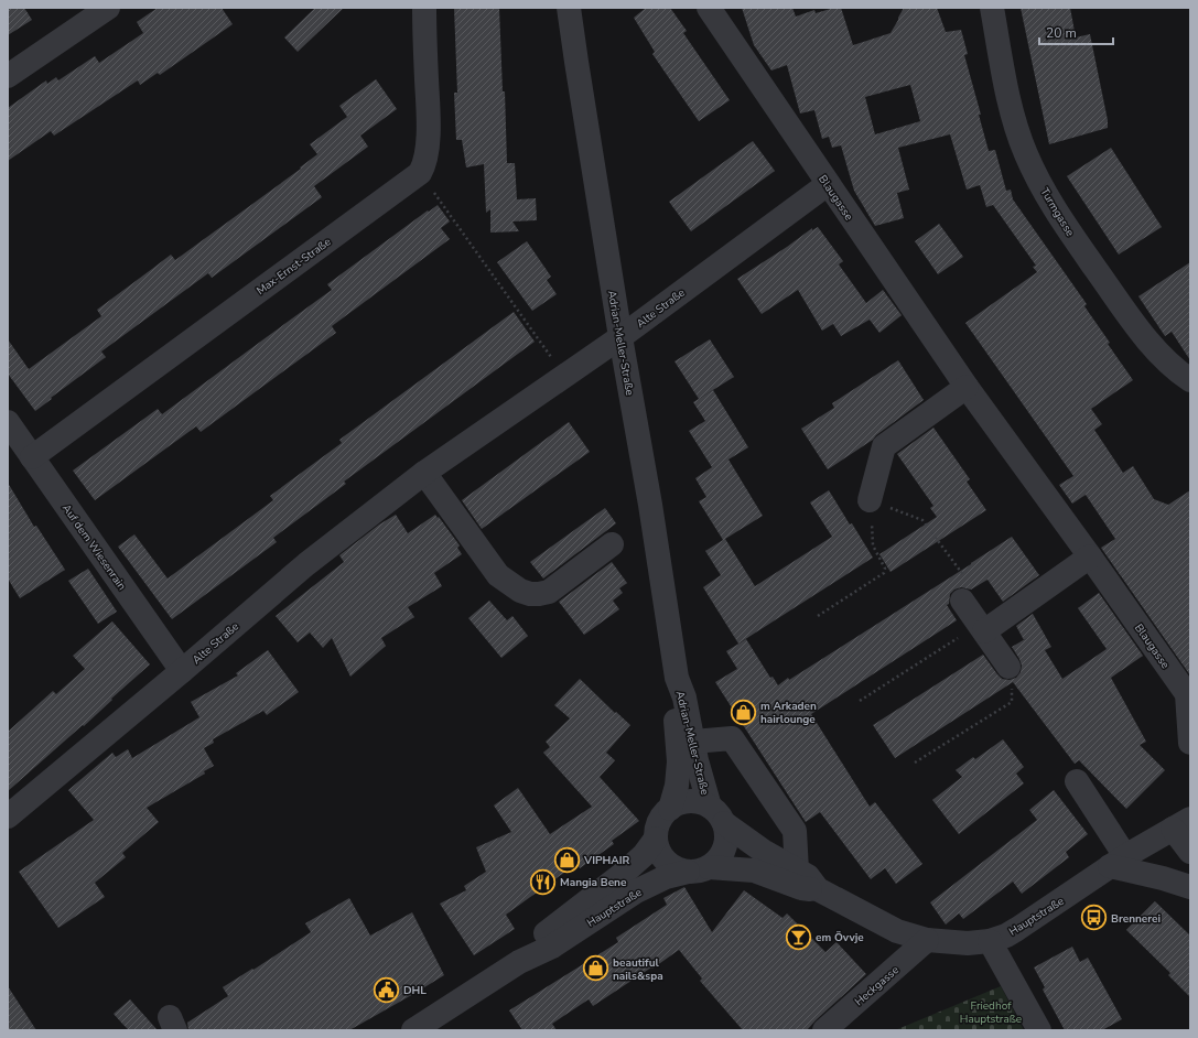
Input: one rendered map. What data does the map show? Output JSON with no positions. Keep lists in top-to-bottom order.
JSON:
{
  "streets": {
    "street": [
      "Blaugasse",
      "Turmgasse",
      "Max-Ernst-Straße",
      "Alte Straße",
      "Adrian-Meller-Straße",
      "Auf dem Wiesenrain",
      "Hauptstraße",
      "Heckgasse"
    ]
  },
  "crossings": [
    ["Blaugasse", "Alte Straße"],
    ["Max-Ernst-Straße", "Auf dem Wiesenrain"],
    ["Alte Straße", "Adrian-Meller-Straße"],
    ["Alte Straße", "Auf dem Wiesenrain"],
    ["Adrian-Meller-Straße", "Hauptstraße"],
    ["Hauptstraße", "Heckgasse"]
  ],
  "parks": ["Friedhof Hauptstraße"],
  "places": {
    "shop": ["m Arkaden hairlounge", "VIPHAIR", "beautiful nails&spa"],
    "restaurant": ["Mangia Bene"],
    "bus stop": ["Brennerei"],
    "bar": ["em Övvje"],
    "public building": ["DHL"]
  },
  "scale_bar": "20 m"
}
